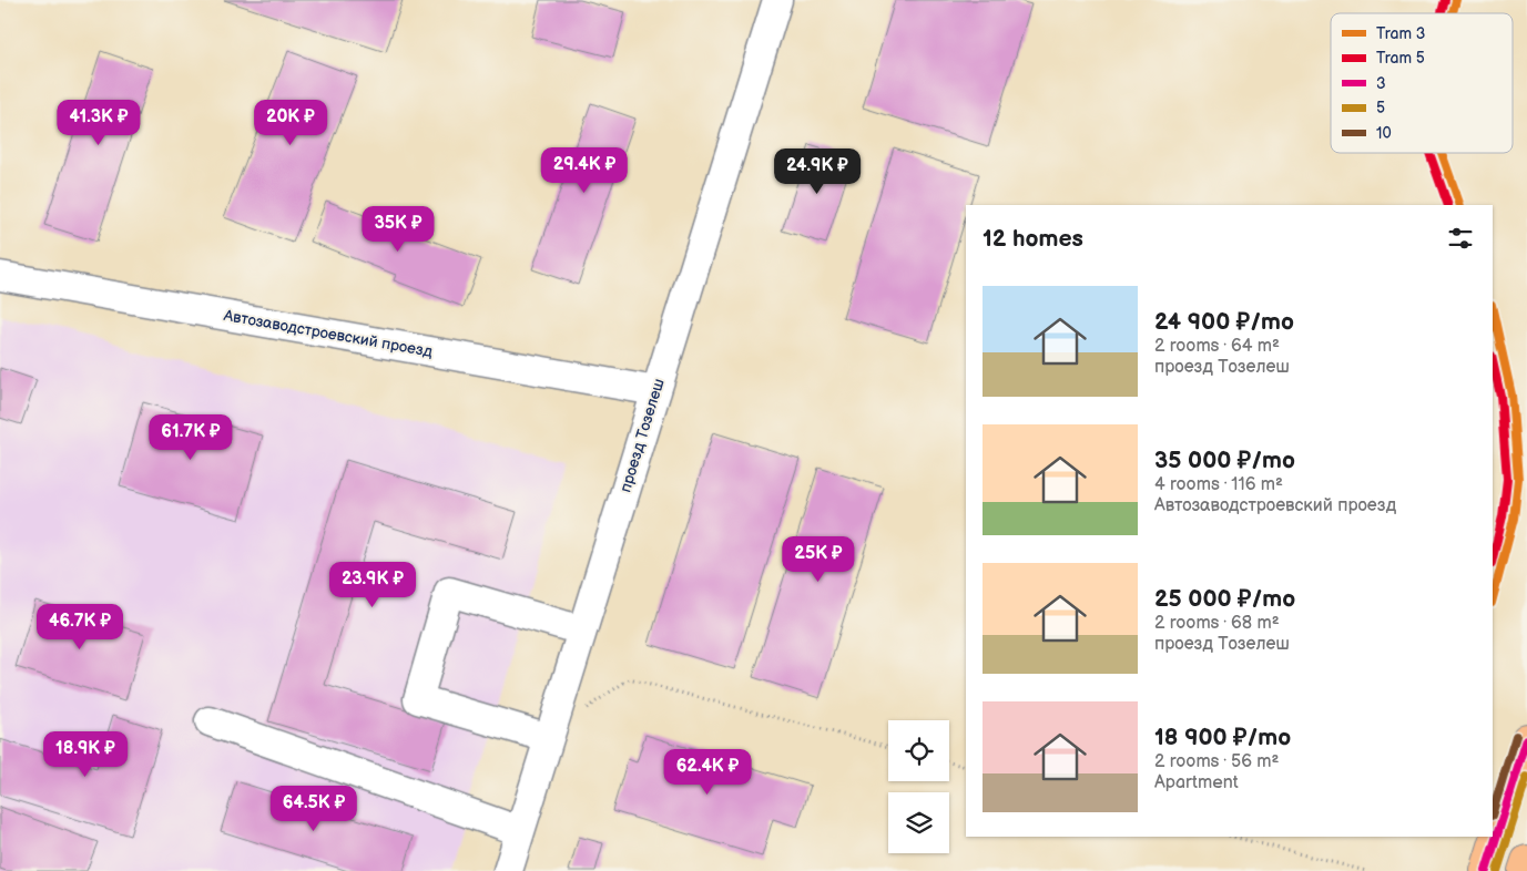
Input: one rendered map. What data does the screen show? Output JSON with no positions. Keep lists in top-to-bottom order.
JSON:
{
  "streets": {
    "street": ["Автозаводстроевский проезд", "проезд Тозелеш"]
  },
  "crossings": [
    ["Автозаводстроевский проезд", "проезд Тозелеш"]
  ],
  "lines": [
    "tram line 3",
    "tram line 5",
    "transit line 10",
    "transit line 3",
    "transit line 5"
  ],
  "legend": [
    "Tram 3",
    "Tram 5",
    "3",
    "5",
    "10"
  ],
  "page": {
    "price": [
      "41.3K ₽",
      "20K ₽",
      "29.4K ₽",
      "24.9K ₽",
      "35K ₽",
      "61.7K ₽",
      "25K ₽",
      "23.9K ₽",
      "46.7K ₽",
      "18.9K ₽",
      "62.4K ₽",
      "64.5K ₽"
    ],
    "heading": "12 homes",
    "list": [
      {
        "name": "24 900 ₽/mo",
        "note": "2 rooms · 64 m² · проезд Тозелеш"
      },
      {
        "name": "35 000 ₽/mo",
        "note": "4 rooms · 116 m² · Автозаводстроевский проезд"
      },
      {
        "name": "25 000 ₽/mo",
        "note": "2 rooms · 68 m² · проезд Тозелеш"
      },
      {
        "name": "18 900 ₽/mo",
        "note": "2 rooms · 56 m² · Apartment"
      }
    ]
  }
}
